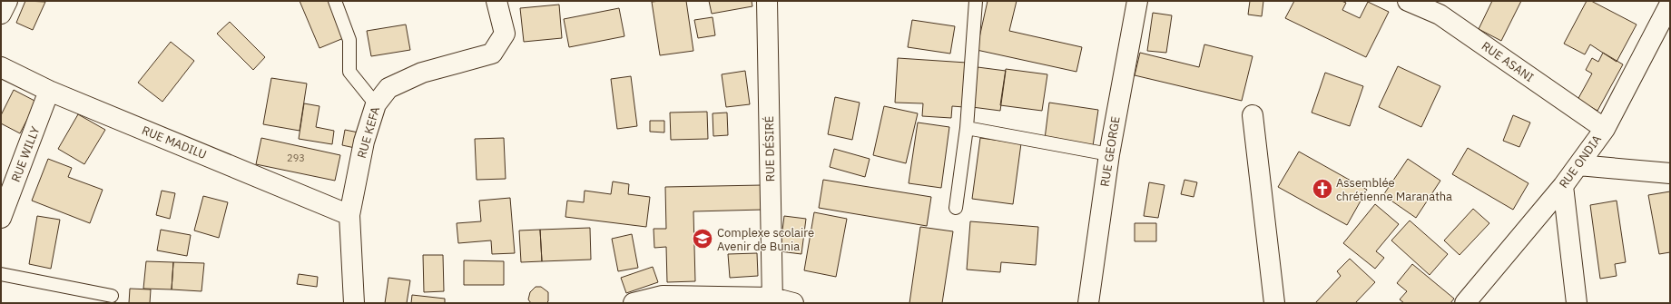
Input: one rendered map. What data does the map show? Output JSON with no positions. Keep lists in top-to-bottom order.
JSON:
{
  "streets": {
    "street": [
      "RUE ASANI",
      "RUE KEFA",
      "RUE MADILU",
      "RUE DÉSIRÉ",
      "RUE GEORGE",
      "RUE WILLY",
      "RUE ONDIA"
    ]
  },
  "crossings": [
    ["RUE ASANI", "RUE ONDIA"],
    ["RUE KEFA", "RUE MADILU"],
    ["RUE MADILU", "RUE WILLY"]
  ],
  "places": {
    "church": ["Assemblée chrétienne Maranatha"],
    "school or university": ["Complexe scolaire Avenir de Bunia"]
  },
  "house_numbers": ["293"]
}
